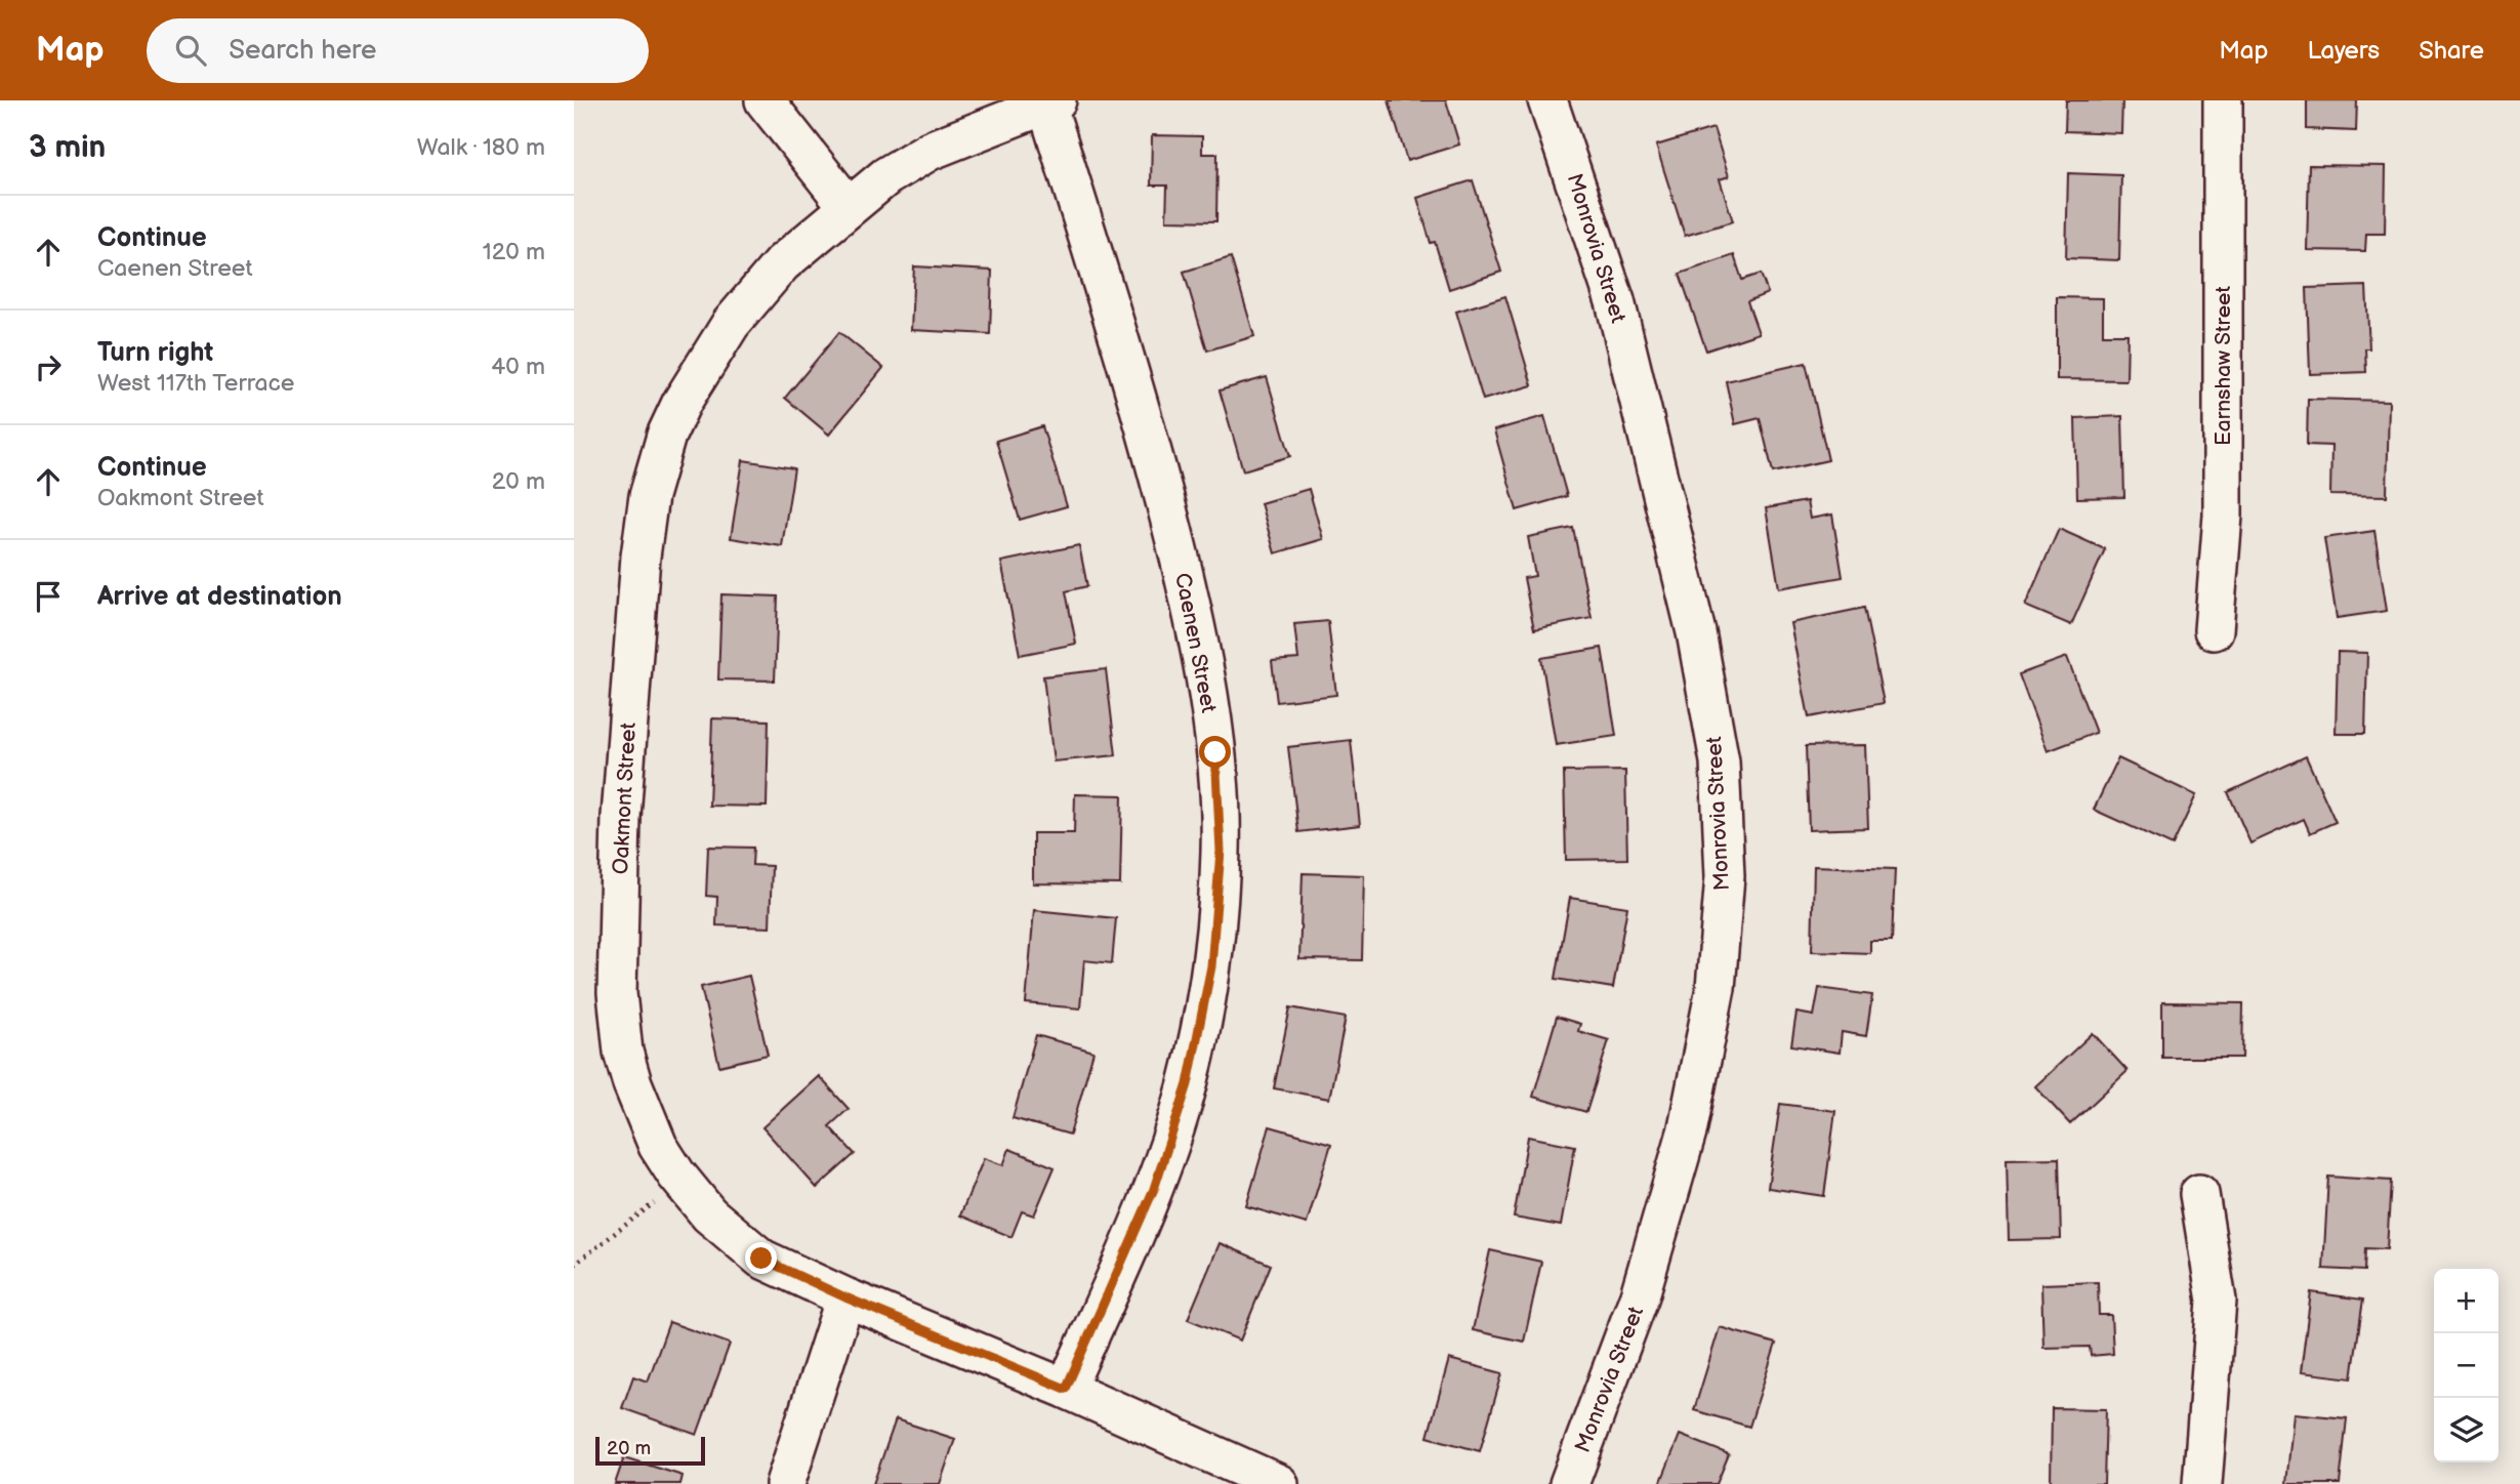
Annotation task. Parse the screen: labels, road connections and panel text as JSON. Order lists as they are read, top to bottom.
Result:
{
  "streets": {
    "street": [
      "Monrovia Street",
      "Earnshaw Street",
      "Caenen Street",
      "Oakmont Street"
    ]
  },
  "crossings": [
    ["Caenen Street", "Oakmont Street"]
  ],
  "scale_bar": "20 m",
  "page": {
    "header": "Map",
    "search": "Search here",
    "nav": ["Map", "Layers", "Share"],
    "heading": ["3 min", "Walk · 180 m"],
    "list": [
      ["Continue", "Caenen Street", "120 m"],
      ["Turn right", "West 117th Terrace", "40 m"],
      ["Continue", "Oakmont Street", "20 m"],
      "Arrive at destination"
    ],
    "map_buttons": ["+", "−"],
    "scale": "20 m"
  }
}
